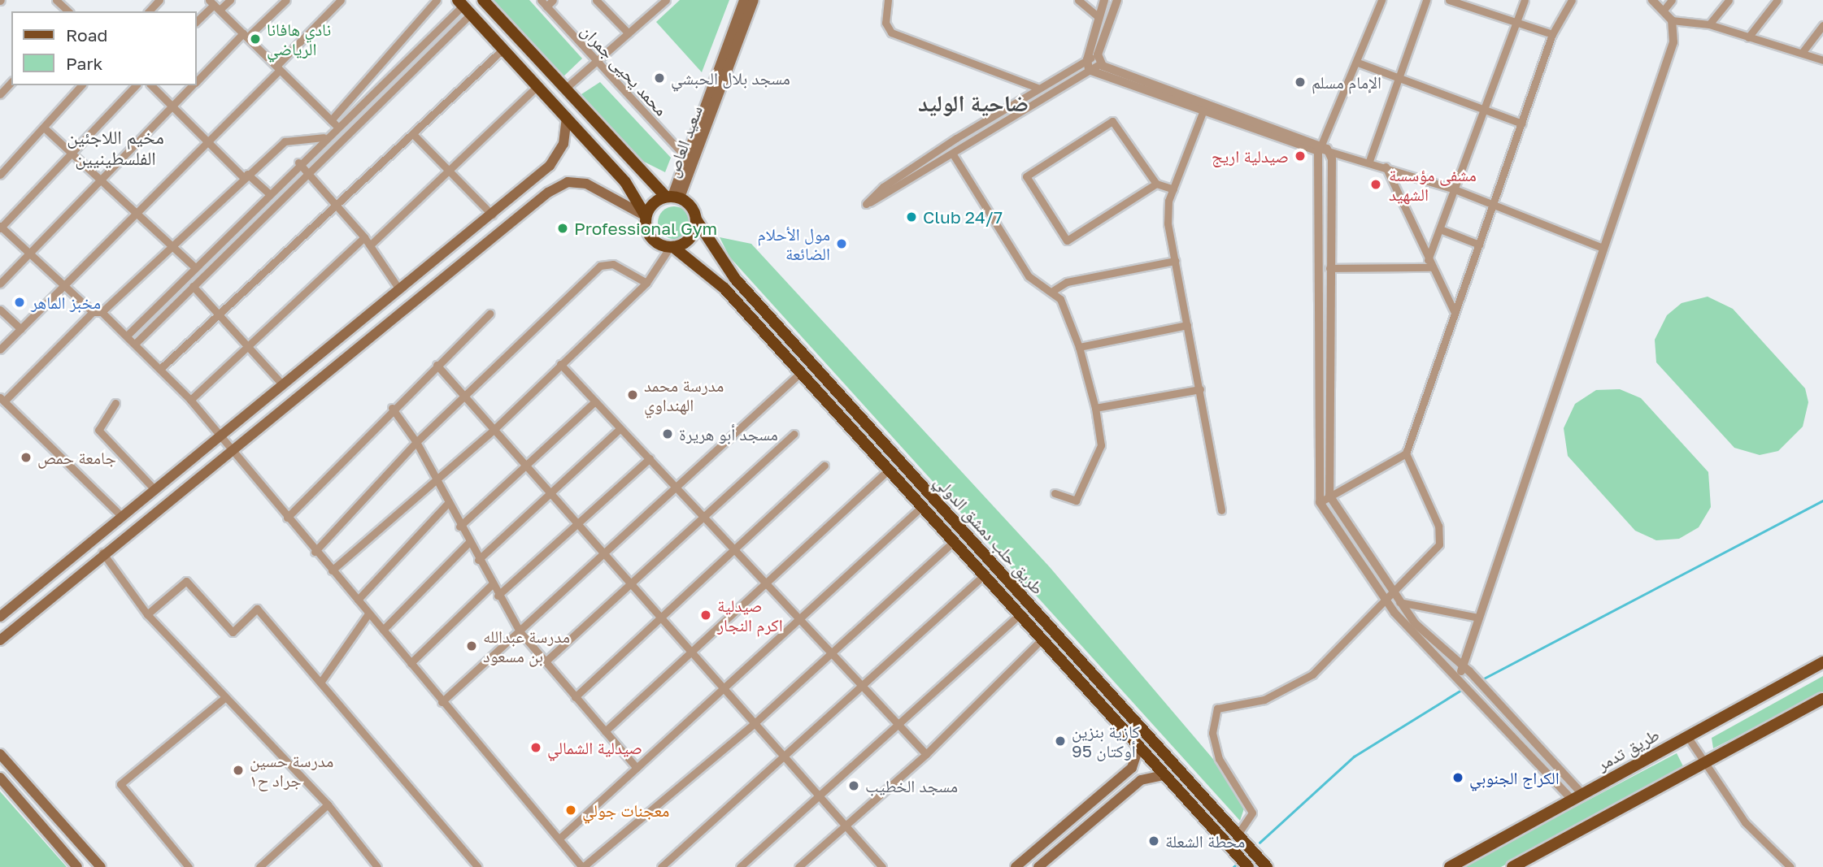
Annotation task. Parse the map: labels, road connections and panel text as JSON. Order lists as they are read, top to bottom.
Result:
{
  "streets": {
    "highway": ["طريق حلب دمشق الدولي"],
    "main road": ["سعيد العاص", "طريق تدمر"],
    "street": ["محمد يحيى جمران"]
  },
  "crossings": [
    ["سعيد العاص", "طريق حلب دمشق الدولي"]
  ],
  "districts": ["ضاحية الوليد", "مخيم اللاجئين الفلسطينيين"],
  "places": [
    "نادي هافانا الرياضي",
    "مسجد بلال الحبشي",
    "الإمام مسلم",
    "صيدلية اريج",
    "مشفى مؤسسة الشهيد",
    "Club 24/7",
    "Professional Gym",
    "مول الأحلام الضائعة",
    "مخبز الماهر",
    "مدرسة محمد الهنداوي",
    "مسجد أبو هريرة",
    "جامعة حمص",
    "صيدلية اكرم النجار",
    "مدرسة عبدالله بن مسعود",
    "كازية بنزين أوكتان 95",
    "صيدلية الشمالي",
    "مدرسة حسين جراد ح١",
    "الكراج الجنوبي",
    "مسجد الخطيب",
    "معجنات جولي",
    "محطة الشعلة"
  ],
  "legend": ["Road", "Park"]
}
